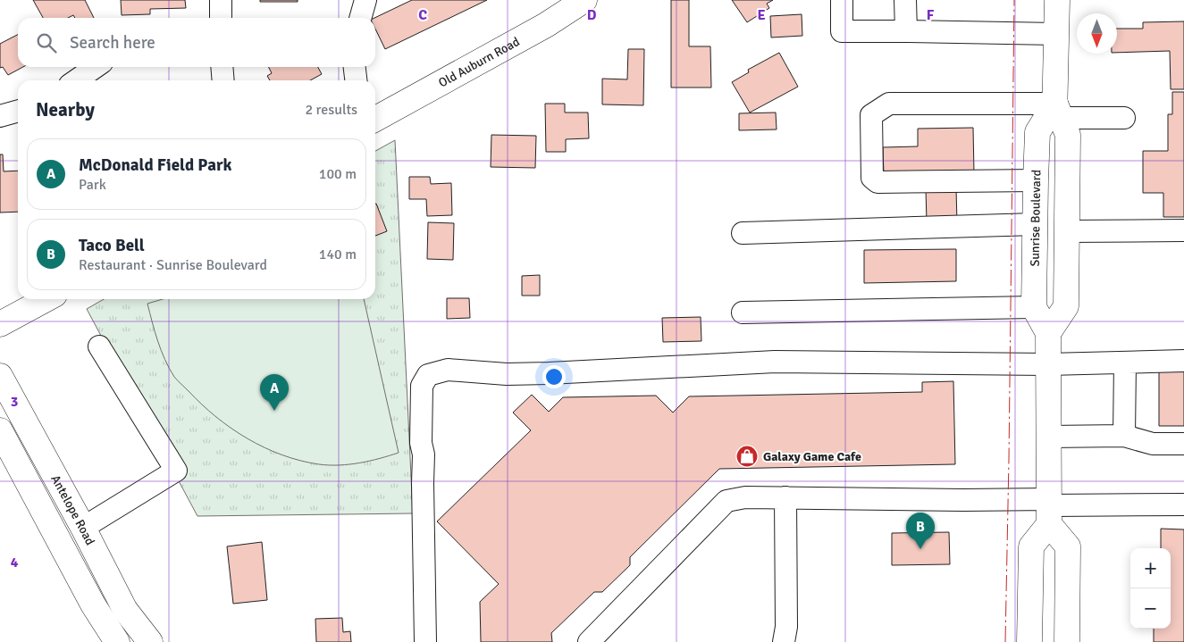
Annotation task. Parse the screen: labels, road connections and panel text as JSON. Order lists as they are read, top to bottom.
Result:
{
  "streets": {
    "main road": ["Old Auburn Road", "Sunrise Boulevard", "Antelope Road"]
  },
  "places": {
    "shop": ["Galaxy Game Cafe"]
  },
  "north": "bottom",
  "page": {
    "search": "Search here",
    "heading": ["Nearby", "2 results"],
    "list": [
      {
        "mark": "A",
        "name": "McDonald Field Park",
        "note": "Park",
        "value": "100 m"
      },
      {
        "mark": "B",
        "name": "Taco Bell",
        "note": "Restaurant · Sunrise Boulevard",
        "value": "140 m"
      }
    ],
    "pins": ["A", "B"],
    "map_buttons": ["+", "−"]
  },
  "grid": {
    "columns": [
      "C",
      "D",
      "E",
      "F"
    ],
    "rows": ["3", "4"]
  }
}
